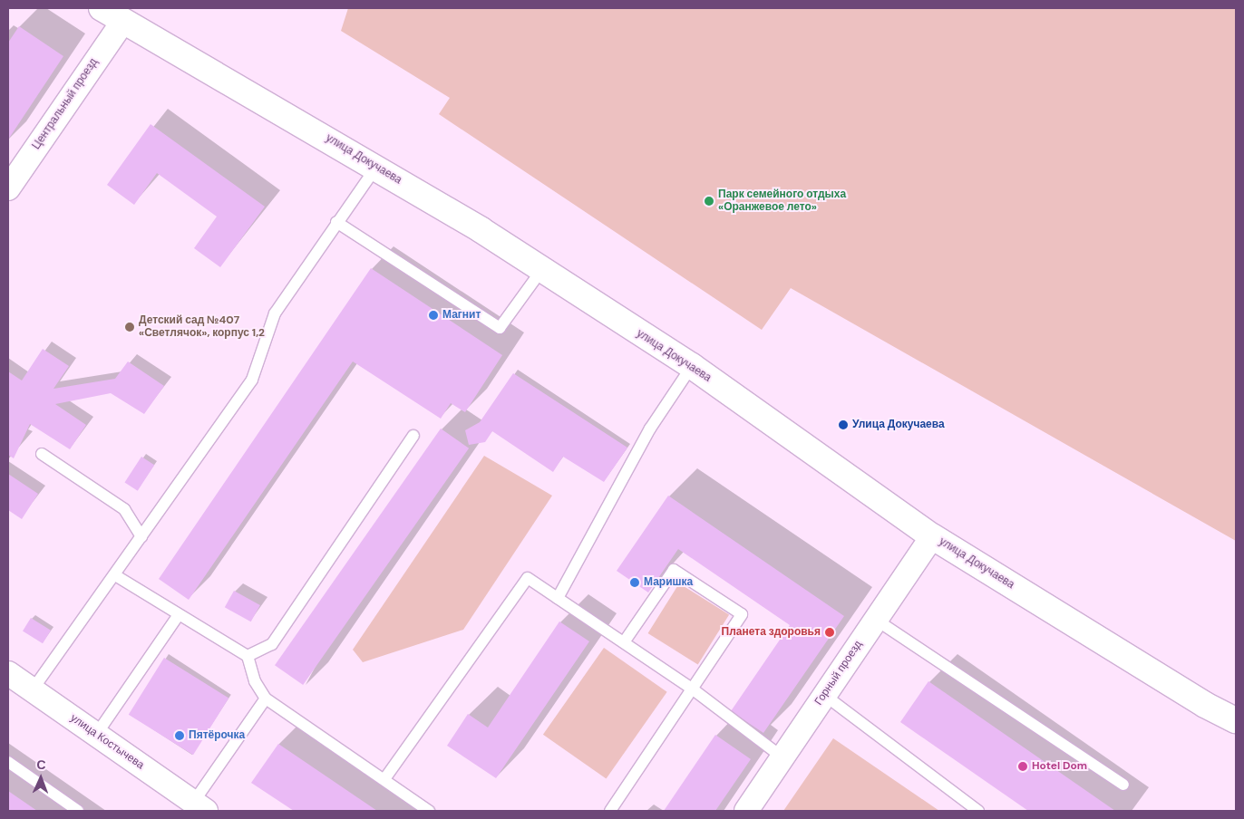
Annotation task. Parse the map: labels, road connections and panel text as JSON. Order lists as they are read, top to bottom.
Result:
{
  "streets": {
    "main road": ["улица Докучаева"],
    "street": ["Центральный проезд", "Горный проезд", "улица Костычева"]
  },
  "crossings": [
    ["Центральный проезд", "улица Докучаева"],
    ["улица Докучаева", "Горный проезд"]
  ],
  "places": [
    "Парк семейного отдыха «Оранжевое лето»",
    "Магнит",
    "Детский сад №407 «Светлячок», корпус 1,2",
    "Улица Докучаева",
    "Маришка",
    "Планета здоровья",
    "Пятёрочка",
    "Hotel Dom"
  ],
  "north": "top"
}
